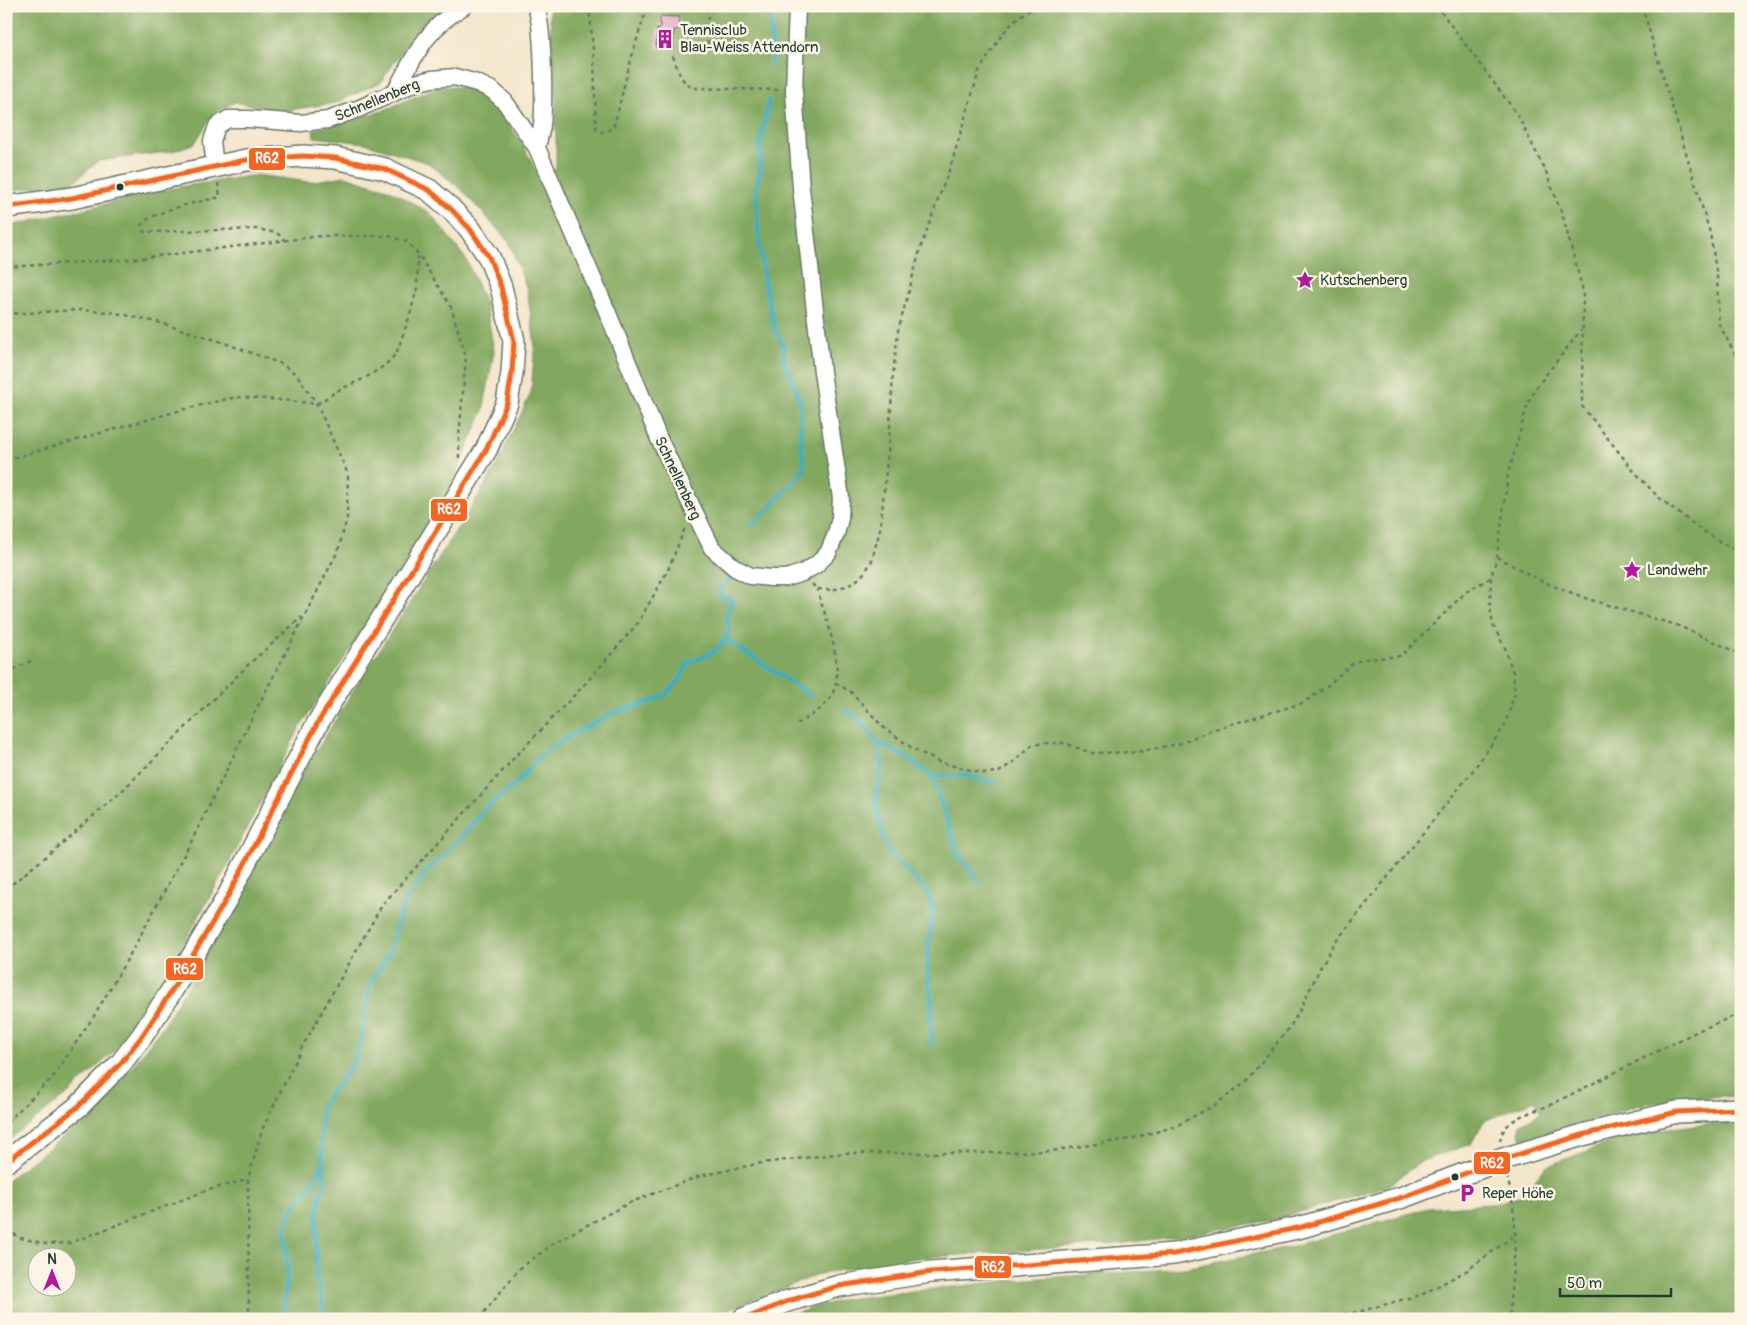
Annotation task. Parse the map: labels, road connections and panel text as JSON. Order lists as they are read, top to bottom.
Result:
{
  "streets": {
    "street": ["Schnellenberg"]
  },
  "places": {
    "building": ["Tennisclub Blau-Weiss Attendorn"],
    "place": ["Kutschenberg", "Landwehr"],
    "parking": ["Reper Höhe"]
  },
  "lines": ["transit line R62"],
  "scale_bar": "50 m",
  "north": "top"
}
